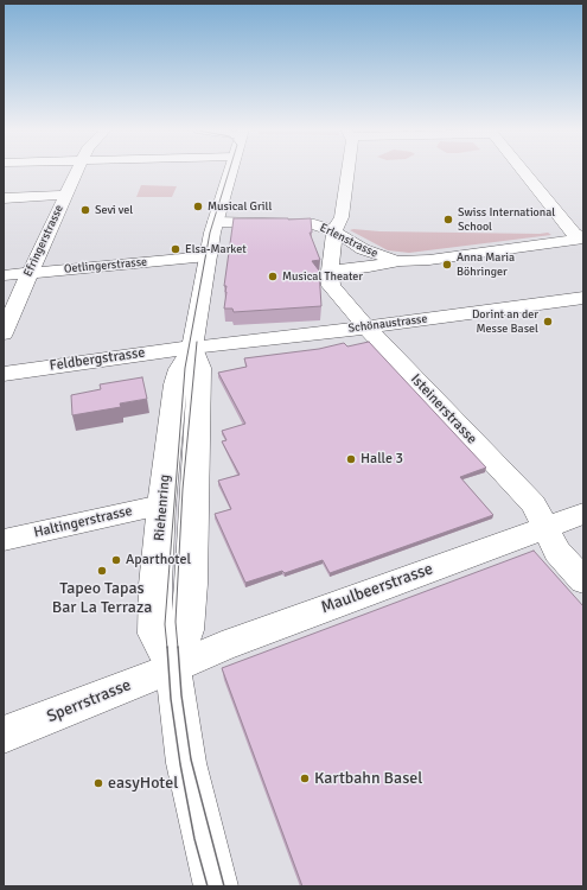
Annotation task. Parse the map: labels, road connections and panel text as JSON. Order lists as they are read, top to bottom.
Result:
{
  "streets": {
    "main road": ["Feldbergstrasse", "Riehenring"],
    "street": [
      "Efringerstrasse",
      "Erlenstrasse",
      "Oetlingerstrasse",
      "Schönaustrasse",
      "Isteinerstrasse",
      "Haltingerstrasse",
      "Maulbeerstrasse",
      "Sperrstrasse"
    ]
  },
  "crossings": [
    ["Efringerstrasse", "Oetlingerstrasse"],
    ["Erlenstrasse", "Isteinerstrasse"],
    ["Erlenstrasse", "Riehenring"],
    ["Oetlingerstrasse", "Riehenring"],
    ["Schönaustrasse", "Feldbergstrasse"],
    ["Schönaustrasse", "Isteinerstrasse"],
    ["Schönaustrasse", "Riehenring"],
    ["Feldbergstrasse", "Riehenring"],
    ["Isteinerstrasse", "Maulbeerstrasse"],
    ["Riehenring", "Haltingerstrasse"],
    ["Riehenring", "Maulbeerstrasse"],
    ["Riehenring", "Sperrstrasse"],
    ["Maulbeerstrasse", "Sperrstrasse"]
  ],
  "places": [
    "Musical Grill",
    "Sevi vel",
    "Swiss International School",
    "Elsa-Market",
    "Anna Maria Böhringer",
    "Musical Theater",
    "Dorint an der Messe Basel",
    "Halle 3",
    "Aparthotel",
    "Tapeo Tapas Bar La Terraza",
    "Kartbahn Basel",
    "easyHotel"
  ]
}
